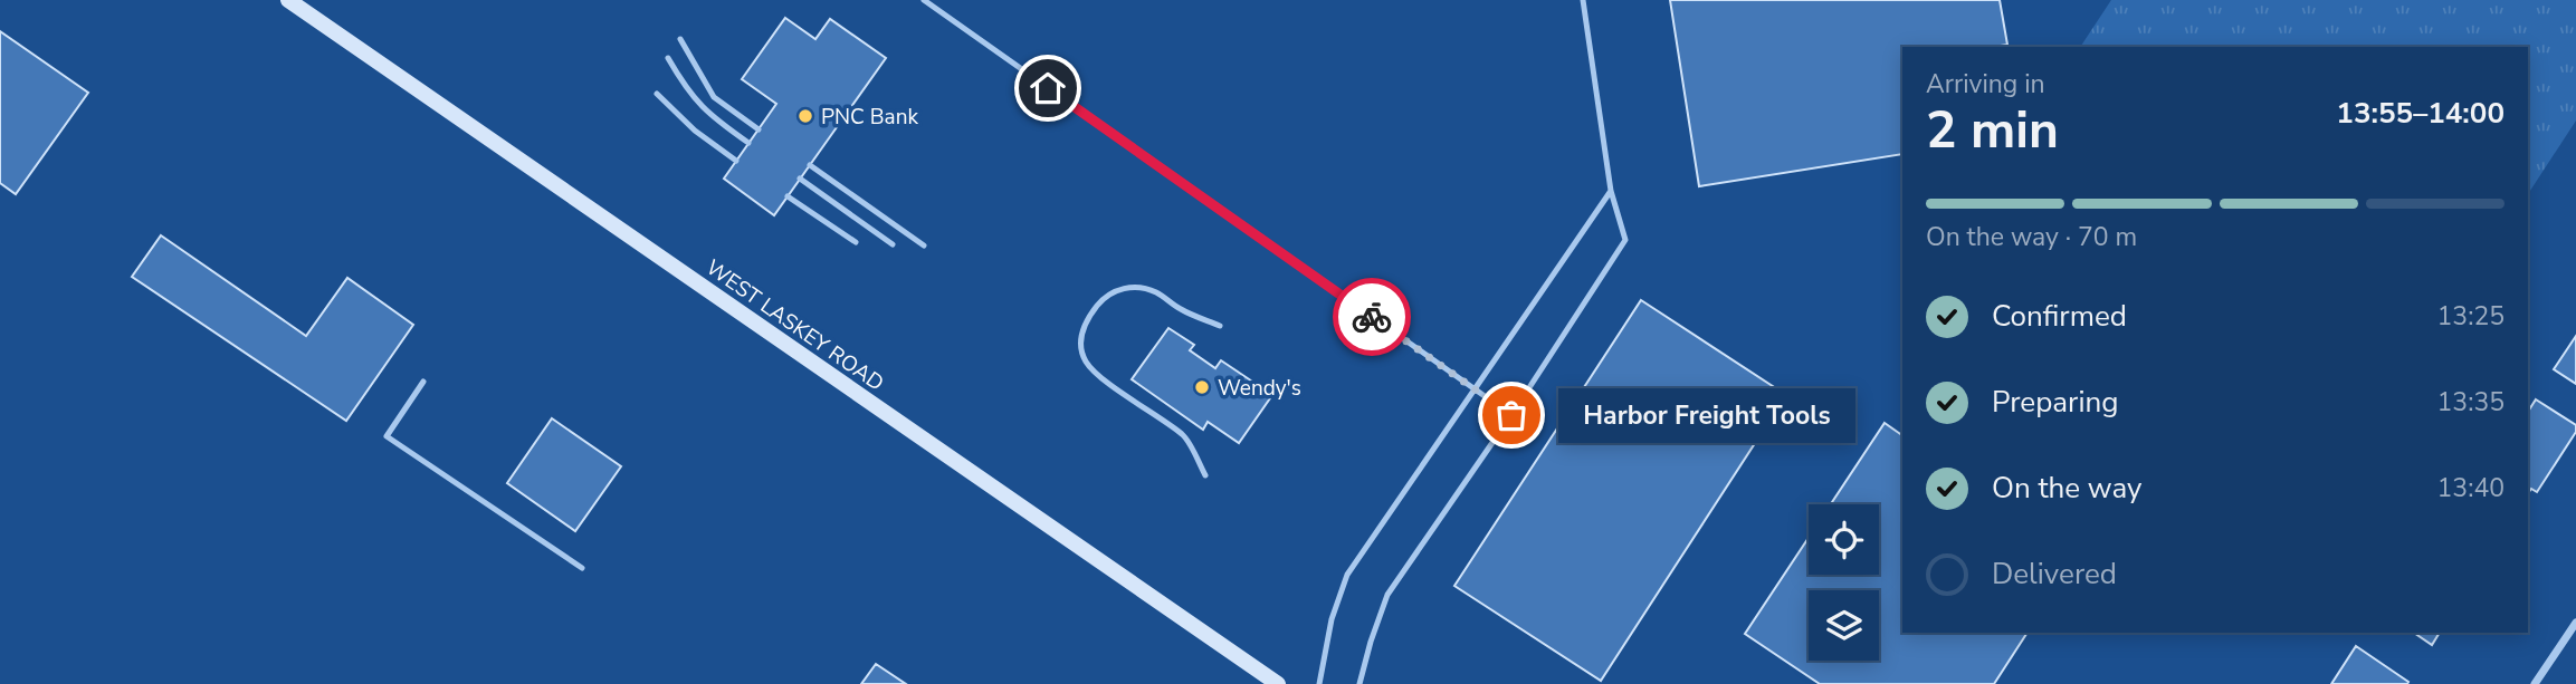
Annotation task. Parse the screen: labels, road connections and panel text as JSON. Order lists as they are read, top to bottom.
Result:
{
  "streets": {
    "main road": ["WEST LASKEY ROAD"]
  },
  "places": ["PNC Bank", "Wendy's", "Harbor Freight Tools"],
  "page": {
    "heading": ["2 min", "Arriving in", "13:55–14:00"],
    "bar": "On the way · 70 m",
    "list": [
      ["Confirmed", "13:25"],
      ["Preparing", "13:35"],
      ["On the way", "13:40"],
      "Delivered"
    ],
    "bubble": "Harbor Freight Tools"
  }
}
